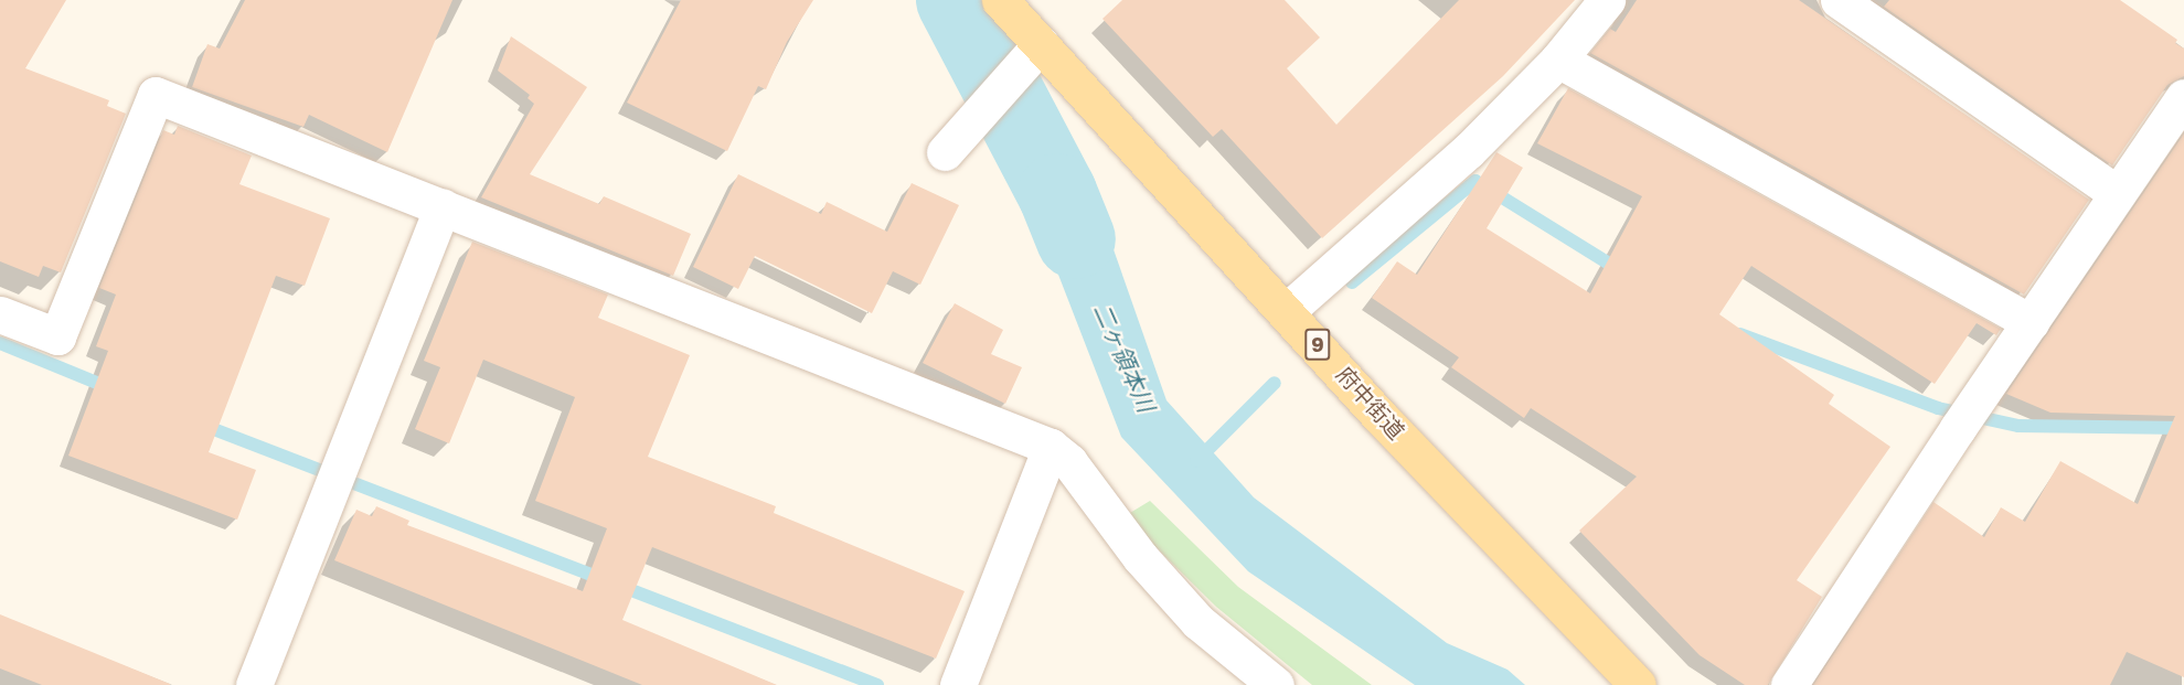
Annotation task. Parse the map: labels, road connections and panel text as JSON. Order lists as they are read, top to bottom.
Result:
{
  "streets": {
    "main road": ["9", "府中街道"]
  },
  "water": ["二ヶ領本川"]
}
